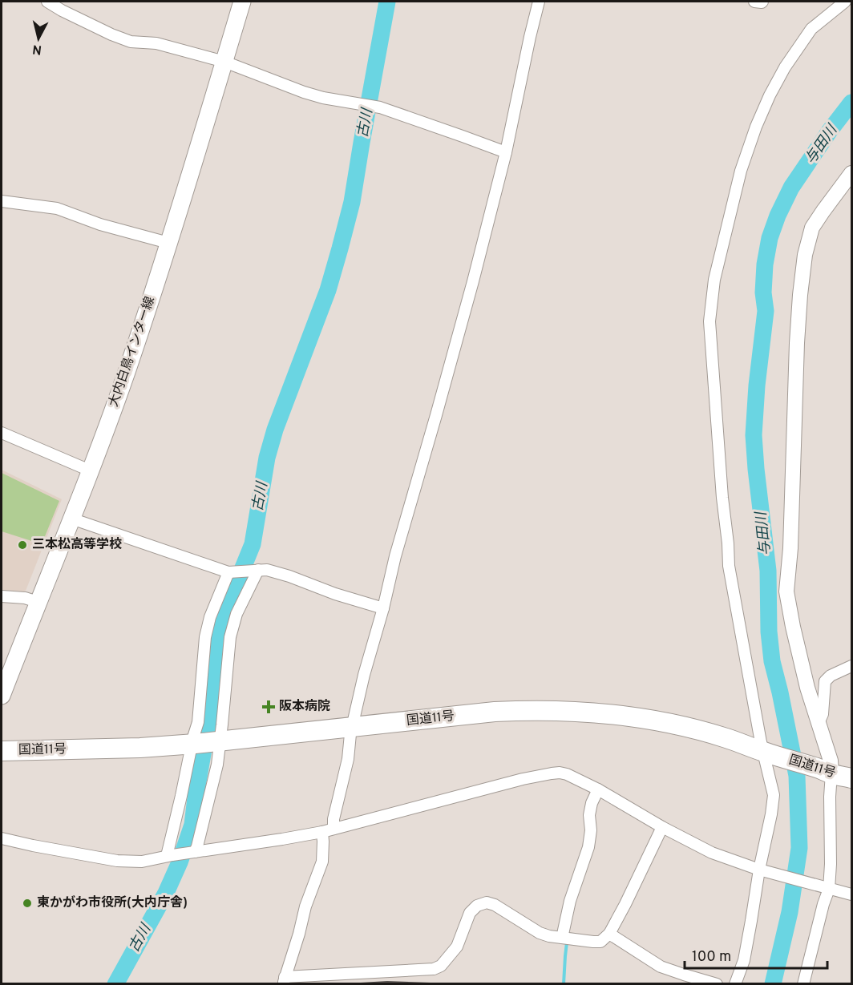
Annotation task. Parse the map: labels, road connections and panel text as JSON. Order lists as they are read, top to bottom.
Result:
{
  "streets": {
    "highway": ["国道11号"],
    "main road": ["大内白鳥インター線"]
  },
  "water": ["古川", "与田川"],
  "places": {
    "other": ["三本松高等学校", "東かがわ市役所(大内庁舎)"],
    "health": ["阪本病院"]
  },
  "scale_bar": "100 m",
  "north": "bottom"
}
